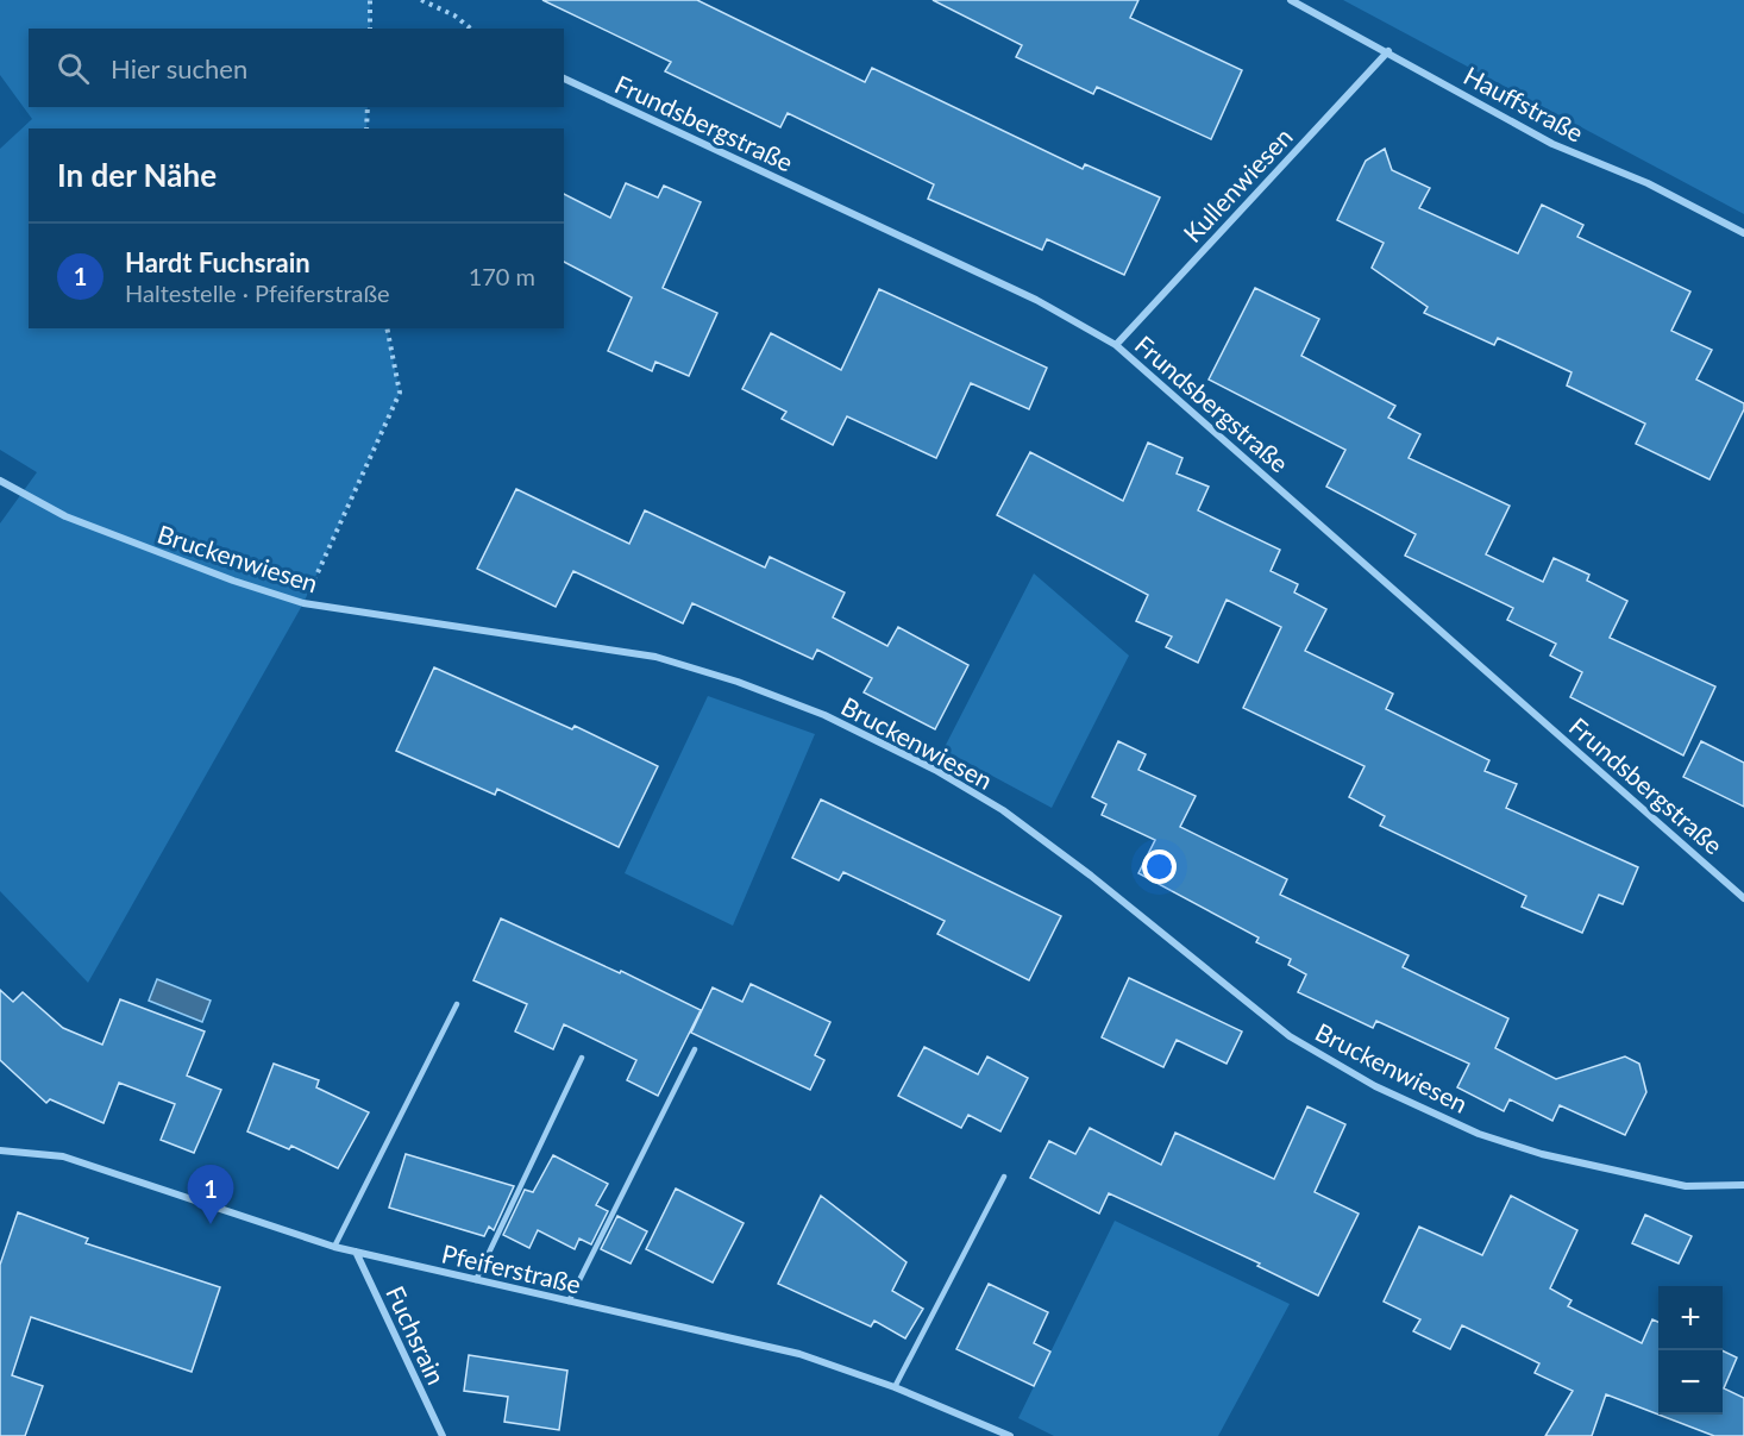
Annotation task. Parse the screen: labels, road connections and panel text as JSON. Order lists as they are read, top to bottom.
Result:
{
  "streets": {
    "street": [
      "Hauffstraße",
      "Frundsbergstraße",
      "Kullenwiesen",
      "Bruckenwiesen",
      "Pfeiferstraße",
      "Fuchsrain"
    ]
  },
  "crossings": [
    ["Hauffstraße", "Kullenwiesen"],
    ["Frundsbergstraße", "Kullenwiesen"],
    ["Pfeiferstraße", "Fuchsrain"]
  ],
  "page": {
    "search": "Hier suchen",
    "heading": "In der Nähe",
    "list": [
      {
        "mark": "1",
        "name": "Hardt Fuchsrain",
        "note": "Haltestelle · Pfeiferstraße",
        "value": "170 m"
      }
    ],
    "pins": "1",
    "map_buttons": ["+", "−"]
  }
}
